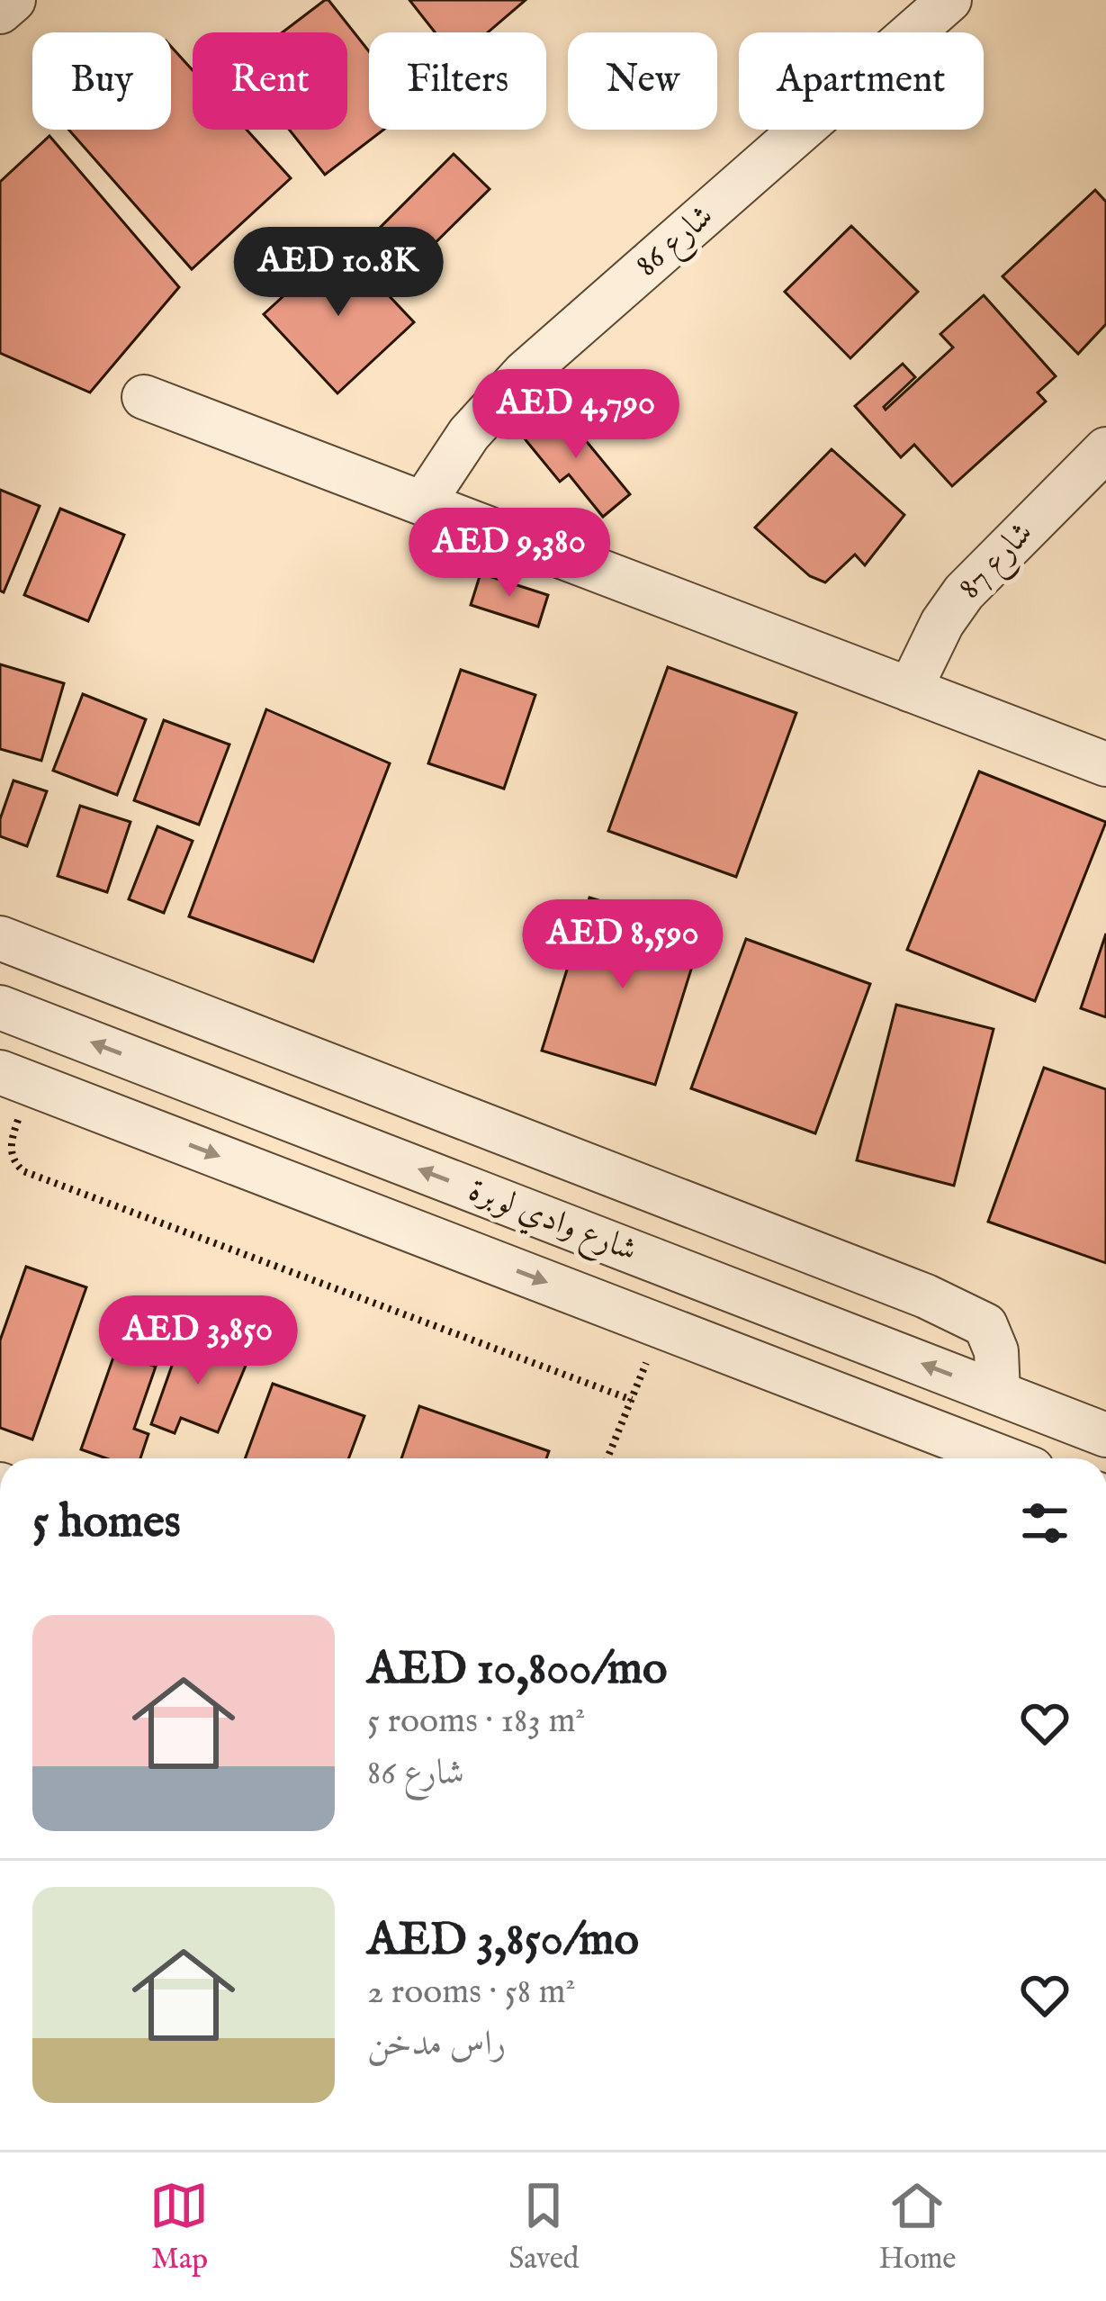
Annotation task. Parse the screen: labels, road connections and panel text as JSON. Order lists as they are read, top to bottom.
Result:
{
  "streets": {
    "street": ["شارع 86", "شارع 87", "شارع وادي لوبرة"]
  },
  "page": {
    "chip": [
      "Buy",
      "Rent",
      "Filters",
      "New",
      "Apartment"
    ],
    "price": [
      "AED 10.8K",
      "AED 4,790",
      "AED 9,380",
      "AED 8,590",
      "AED 3,850"
    ],
    "heading": "5 homes",
    "list": [
      {
        "name": "AED 10,800/mo",
        "note": "5 rooms · 183 m² · شارع 86"
      },
      {
        "name": "AED 3,850/mo",
        "note": "2 rooms · 58 m² · راس مدخن"
      }
    ],
    "tabs": ["Map", "Saved", "Home"]
  }
}
